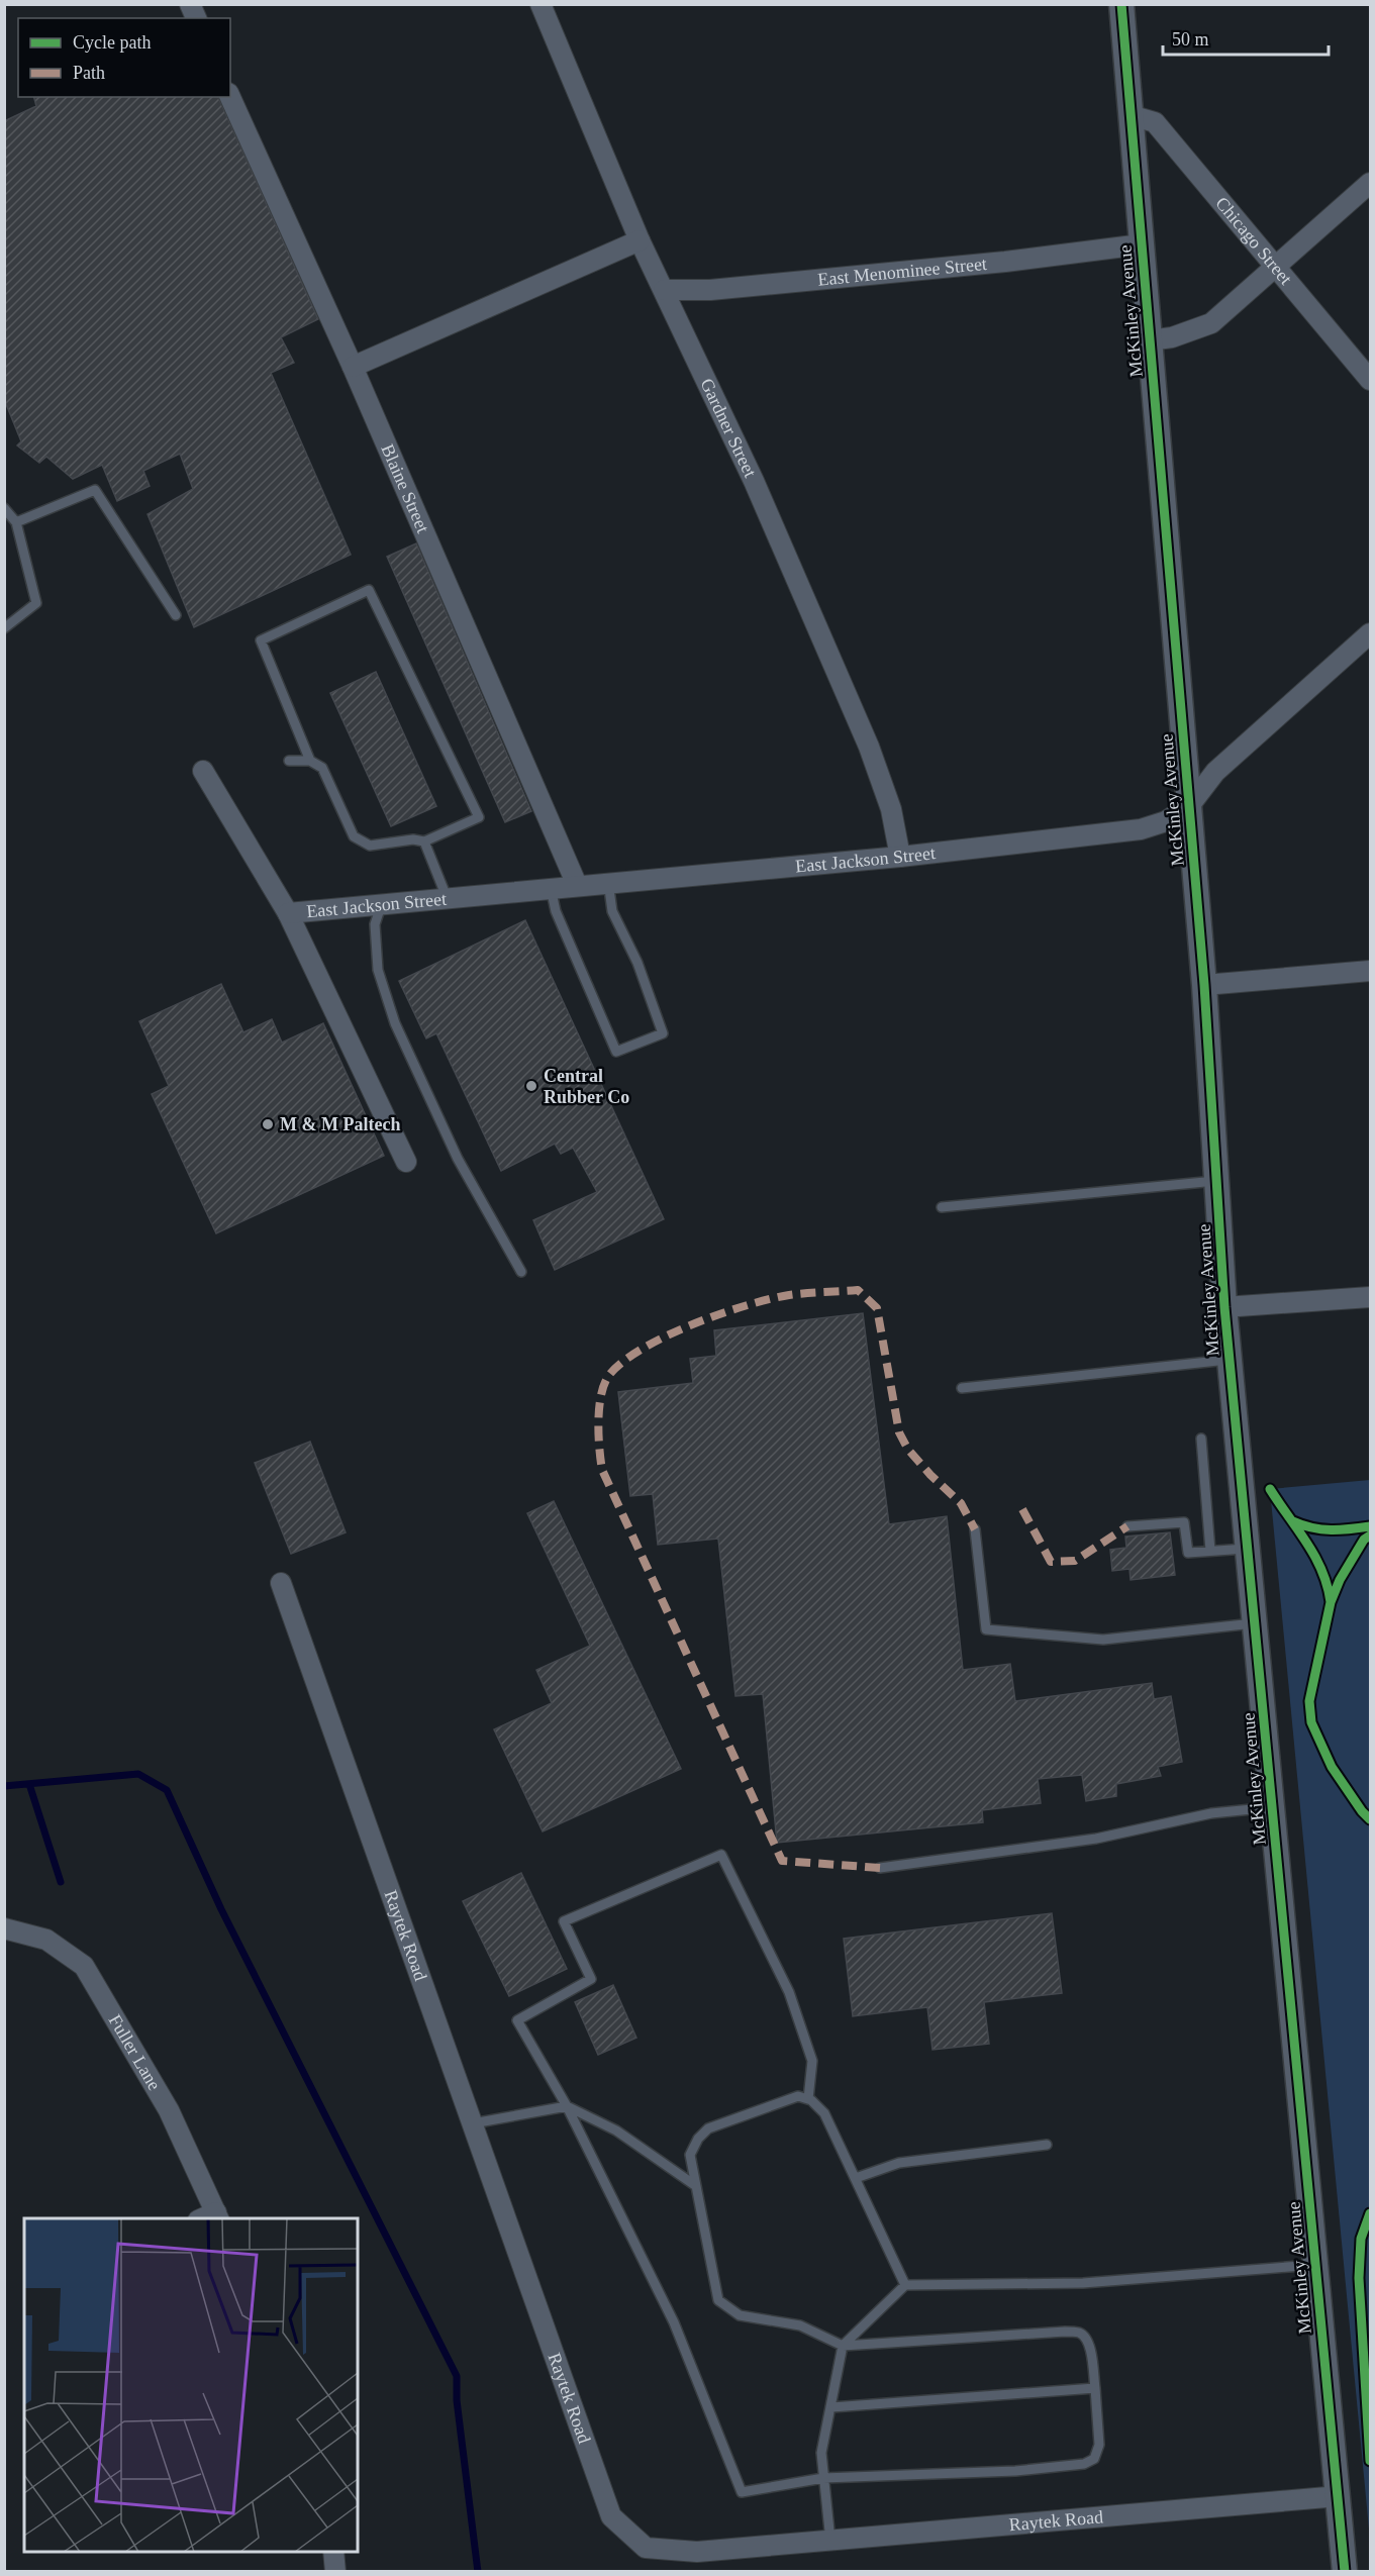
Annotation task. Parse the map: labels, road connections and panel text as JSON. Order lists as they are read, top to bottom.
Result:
{
  "streets": {
    "street": [
      "Chicago Street",
      "East Menominee Street",
      "McKinley Avenue",
      "Gardner Street",
      "Blaine Street",
      "East Jackson Street",
      "Raytek Road",
      "Fuller Lane"
    ]
  },
  "crossings": [
    ["Chicago Street", "McKinley Avenue"],
    ["East Menominee Street", "McKinley Avenue"],
    ["East Menominee Street", "Gardner Street"],
    ["McKinley Avenue", "East Jackson Street"],
    ["McKinley Avenue", "Raytek Road"],
    ["Gardner Street", "East Jackson Street"],
    ["Blaine Street", "East Jackson Street"]
  ],
  "places": ["Central Rubber Co", "M & M Paltech"],
  "legend": ["Cycle path", "Path"],
  "scale_bar": "50 m"
}
